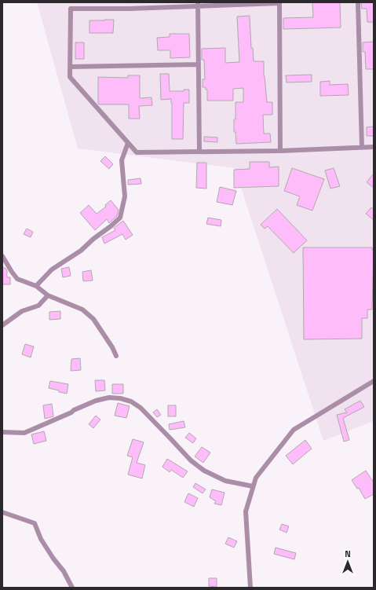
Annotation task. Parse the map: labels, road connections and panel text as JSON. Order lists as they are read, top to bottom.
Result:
{
  "north": "top"
}
